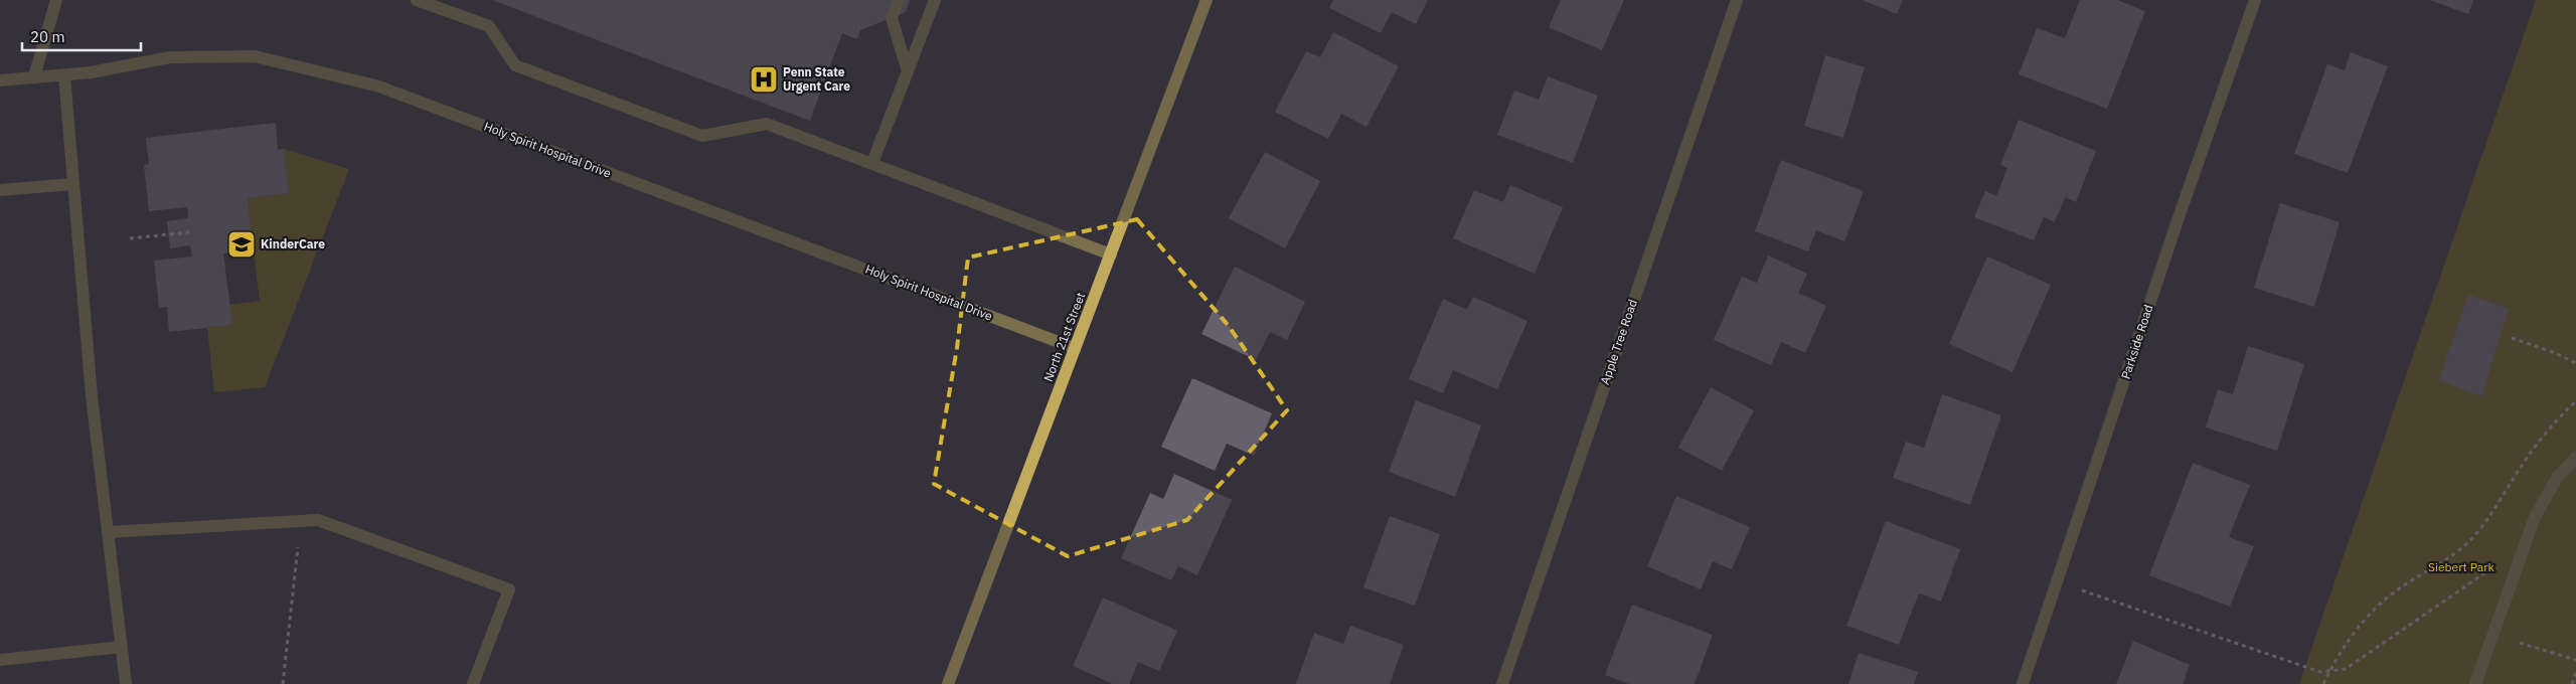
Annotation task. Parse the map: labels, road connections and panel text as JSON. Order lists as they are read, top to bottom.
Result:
{
  "streets": {
    "main road": ["North 21st Street"],
    "street": ["Holy Spirit Hospital Drive", "Apple Tree Road", "Parkside Road"]
  },
  "crossings": [
    ["Holy Spirit Hospital Drive", "North 21st Street"]
  ],
  "parks": ["Siebert Park"],
  "places": {
    "hospital": ["Penn State Urgent Care"],
    "school or university": ["KinderCare"]
  },
  "scale_bar": "20 m"
}
